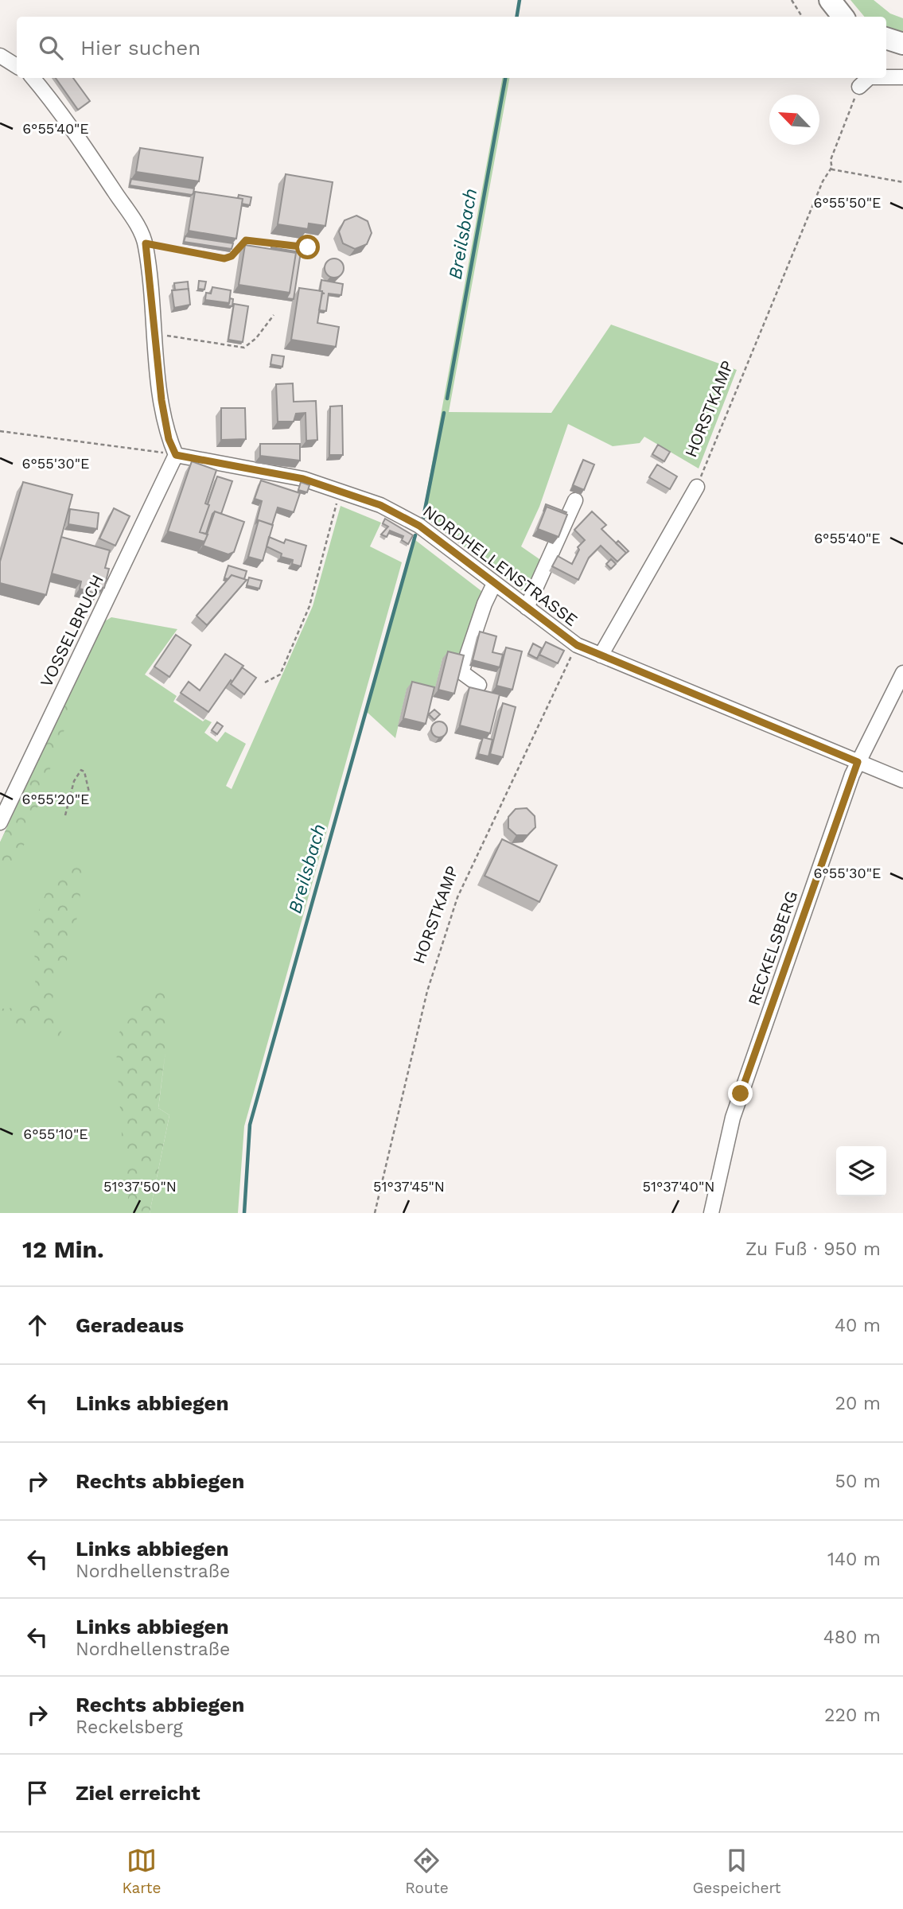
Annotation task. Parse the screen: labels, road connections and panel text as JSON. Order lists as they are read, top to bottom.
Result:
{
  "streets": {
    "street": ["NORDHELLENSTRASSE", "VOSSELBRUCH", "RECKELSBERG"],
    "path": ["HORSTKAMP"]
  },
  "crossings": [
    ["HORSTKAMP", "NORDHELLENSTRASSE"],
    ["NORDHELLENSTRASSE", "VOSSELBRUCH"],
    ["NORDHELLENSTRASSE", "RECKELSBERG"]
  ],
  "water": ["Breilsbach"],
  "north": "top left",
  "page": {
    "search": "Hier suchen",
    "heading": ["12 Min.", "Zu Fuß · 950 m"],
    "list": [
      ["Geradeaus", "40 m"],
      ["Links abbiegen", "20 m"],
      ["Rechts abbiegen", "50 m"],
      ["Links abbiegen", "Nordhellenstraße", "140 m"],
      ["Links abbiegen", "Nordhellenstraße", "480 m"],
      ["Rechts abbiegen", "Reckelsberg", "220 m"],
      "Ziel erreicht"
    ],
    "nav": ["Karte", "Route", "Gespeichert"]
  },
  "coordinates": [
    "6°55'40\"E",
    "6°55'50\"E",
    "6°55'30\"E",
    "6°55'20\"E",
    "6°55'10\"E",
    "51°37'50\"N",
    "51°37'45\"N",
    "51°37'40\"N"
  ]
}
